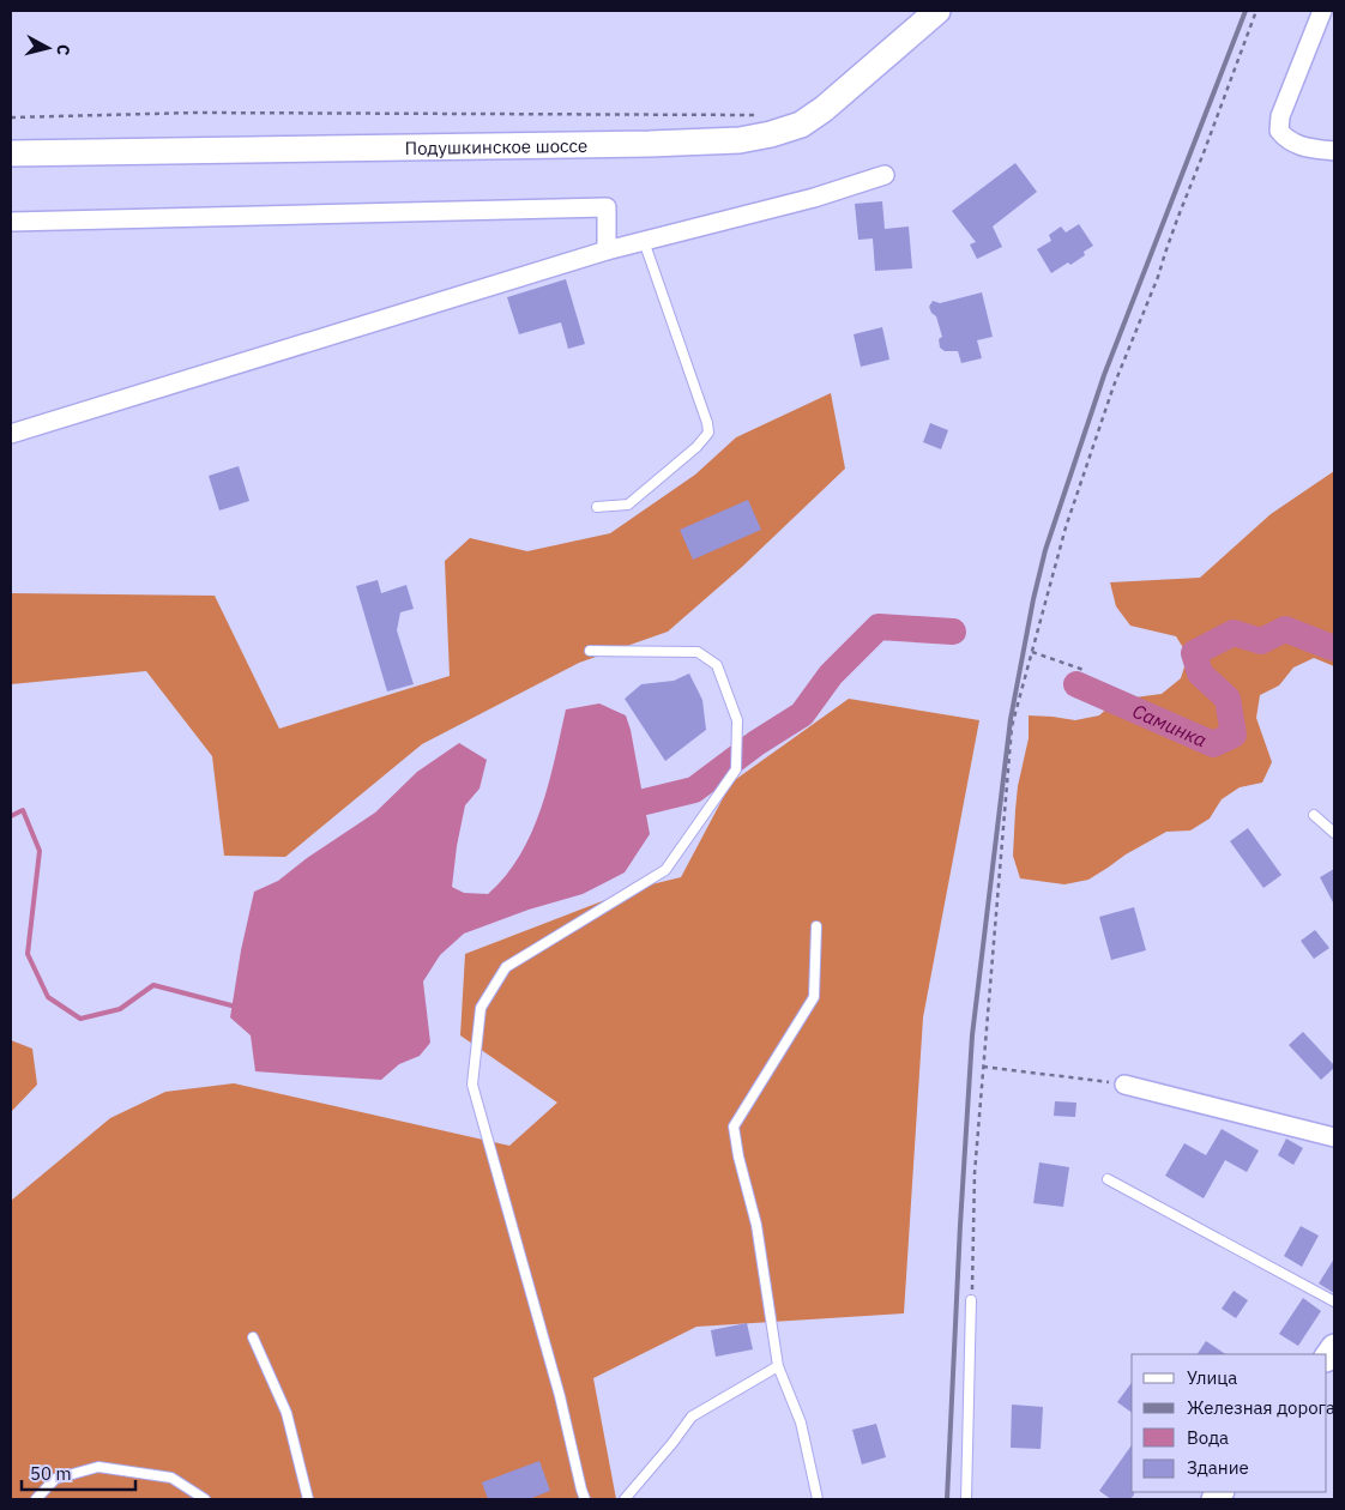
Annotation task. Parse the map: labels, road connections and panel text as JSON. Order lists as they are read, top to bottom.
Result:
{
  "streets": {
    "main road": ["Подушкинское шоссе"]
  },
  "water": ["Саминка"],
  "legend": [
    "Улица",
    "Железная дорога",
    "Вода",
    "Здание"
  ],
  "scale_bar": "50 m",
  "north": "right"
}
